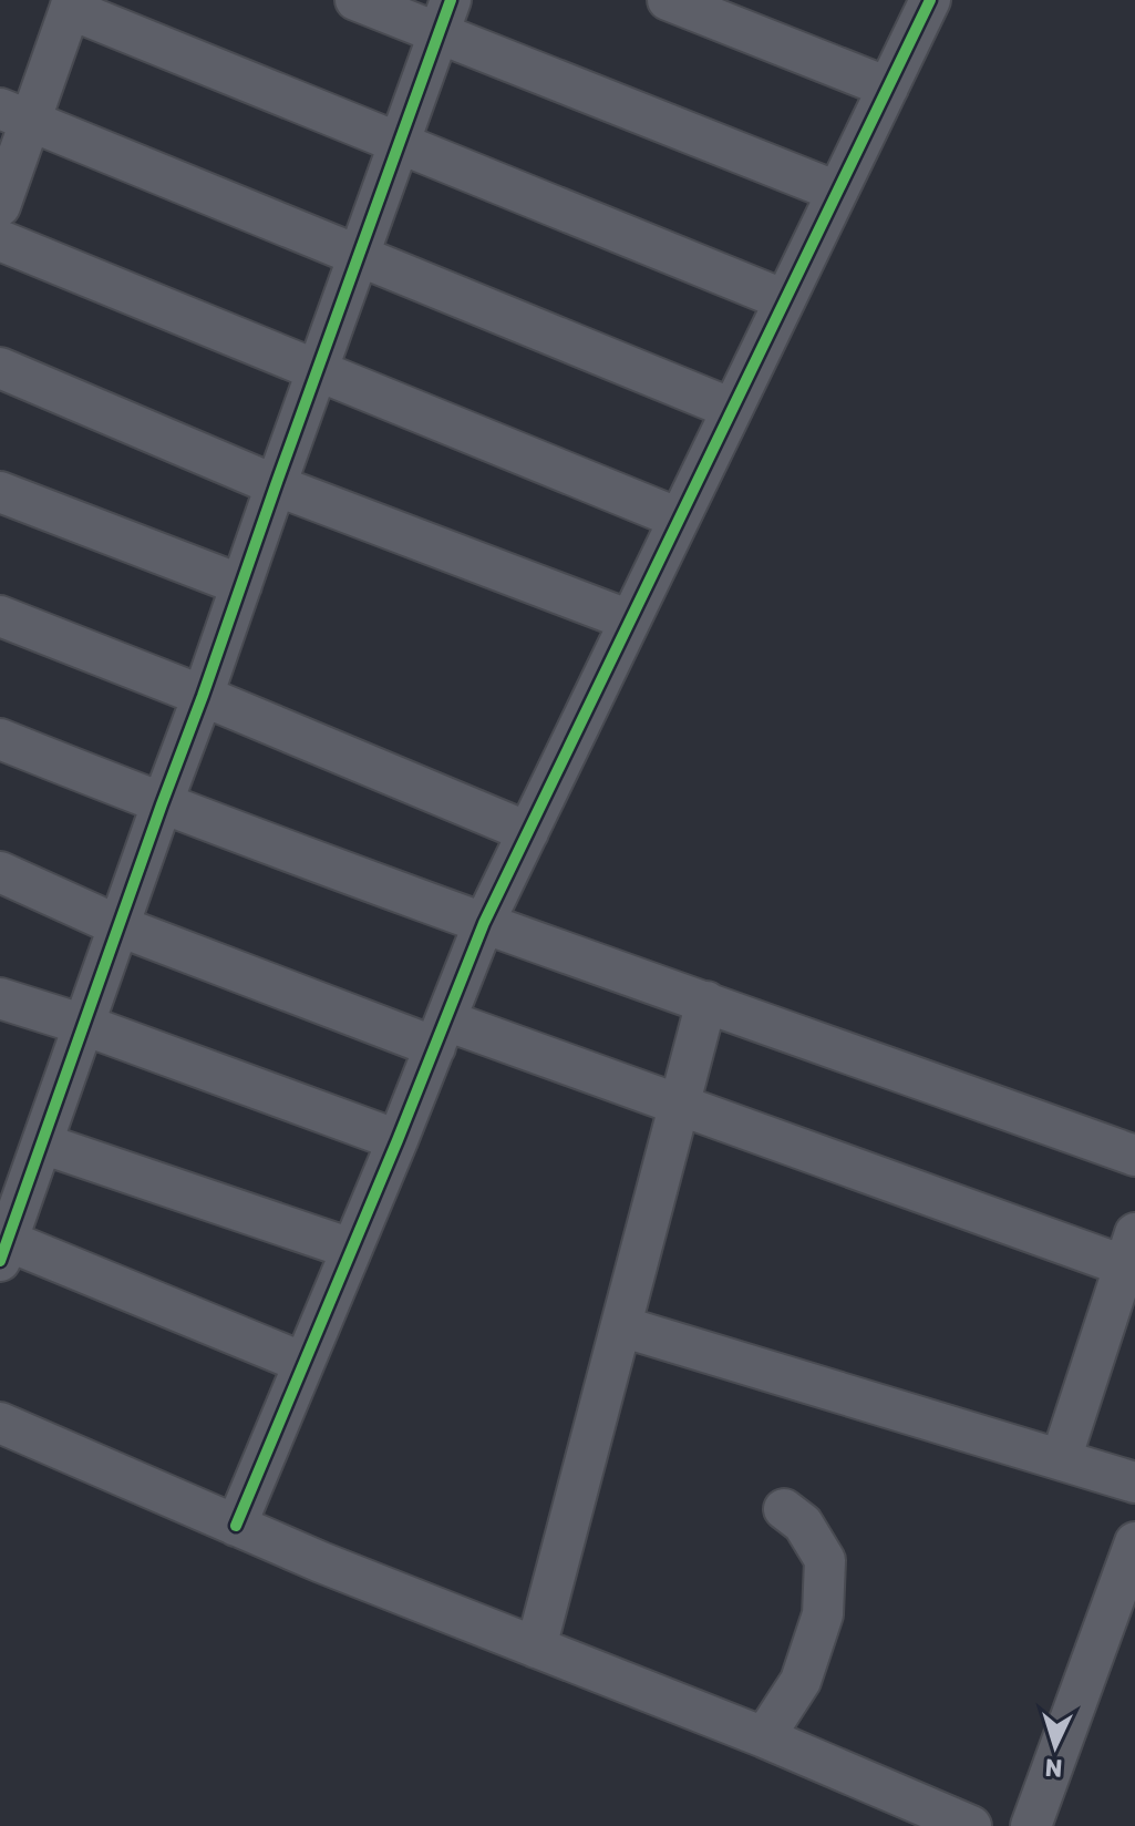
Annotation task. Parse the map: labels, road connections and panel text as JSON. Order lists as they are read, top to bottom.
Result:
{
  "north": "bottom"
}
